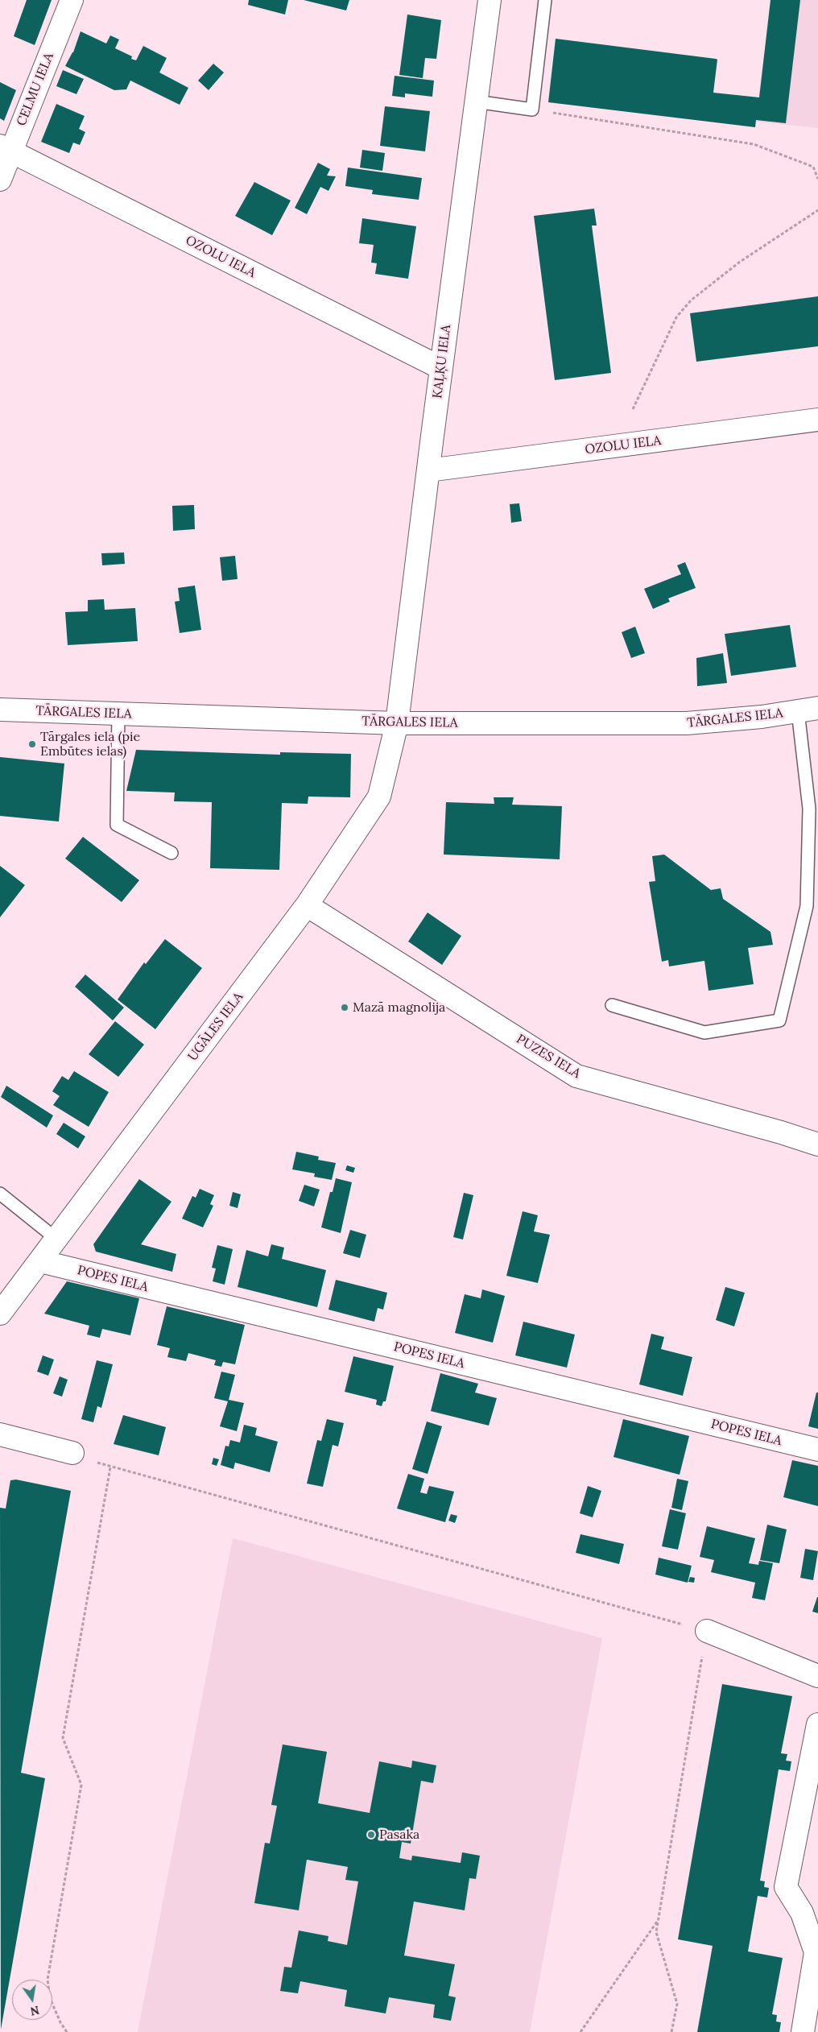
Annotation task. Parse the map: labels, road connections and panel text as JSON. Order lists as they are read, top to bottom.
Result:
{
  "streets": {
    "street": [
      "CELMU IELA",
      "OZOLU IELA",
      "KAĻĶU IELA",
      "TĀRGALES IELA",
      "UGĀLES IELA",
      "PUZES IELA",
      "POPES IELA"
    ]
  },
  "crossings": [
    ["CELMU IELA", "OZOLU IELA"],
    ["OZOLU IELA", "KAĻĶU IELA"],
    ["KAĻĶU IELA", "TĀRGALES IELA"],
    ["KAĻĶU IELA", "UGĀLES IELA"],
    ["TĀRGALES IELA", "UGĀLES IELA"],
    ["UGĀLES IELA", "PUZES IELA"],
    ["UGĀLES IELA", "POPES IELA"]
  ],
  "places": ["Tārgales iela (pie Embūtes ielas)", "Mazā magnolija", "Pasaka"],
  "north": "bottom"
}
